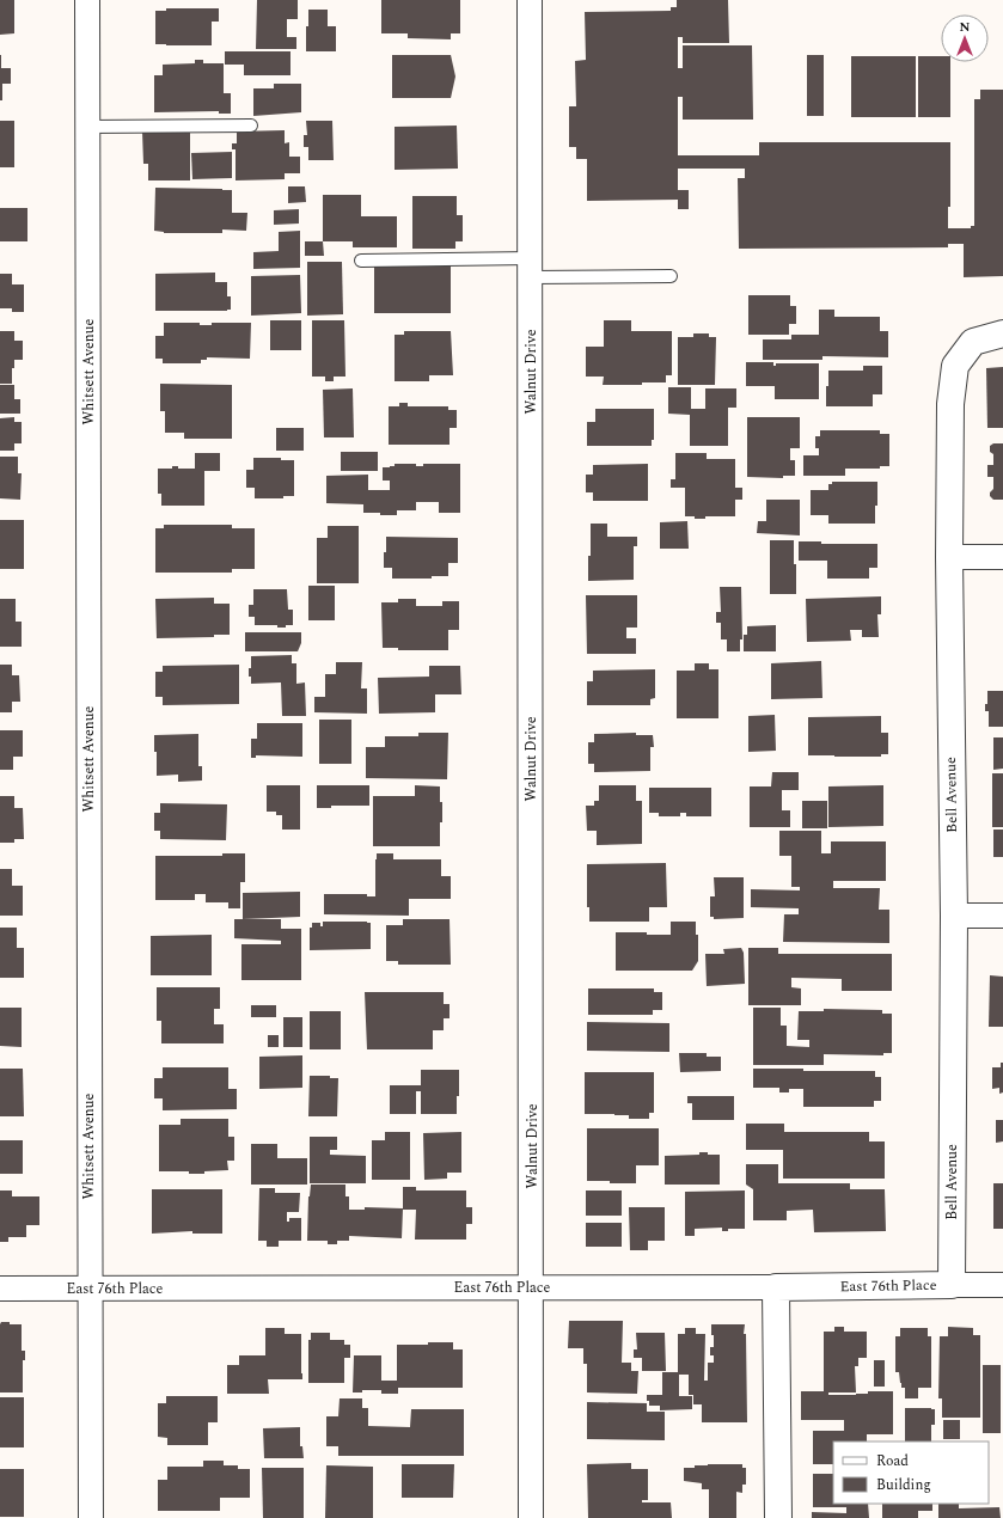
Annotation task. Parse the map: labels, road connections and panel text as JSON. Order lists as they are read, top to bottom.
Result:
{
  "streets": {
    "street": [
      "Whitsett Avenue",
      "Walnut Drive",
      "Bell Avenue",
      "East 76th Place"
    ]
  },
  "crossings": [
    ["Whitsett Avenue", "East 76th Place"],
    ["Walnut Drive", "East 76th Place"],
    ["Bell Avenue", "East 76th Place"]
  ],
  "legend": ["Road", "Building"],
  "north": "top"
}
